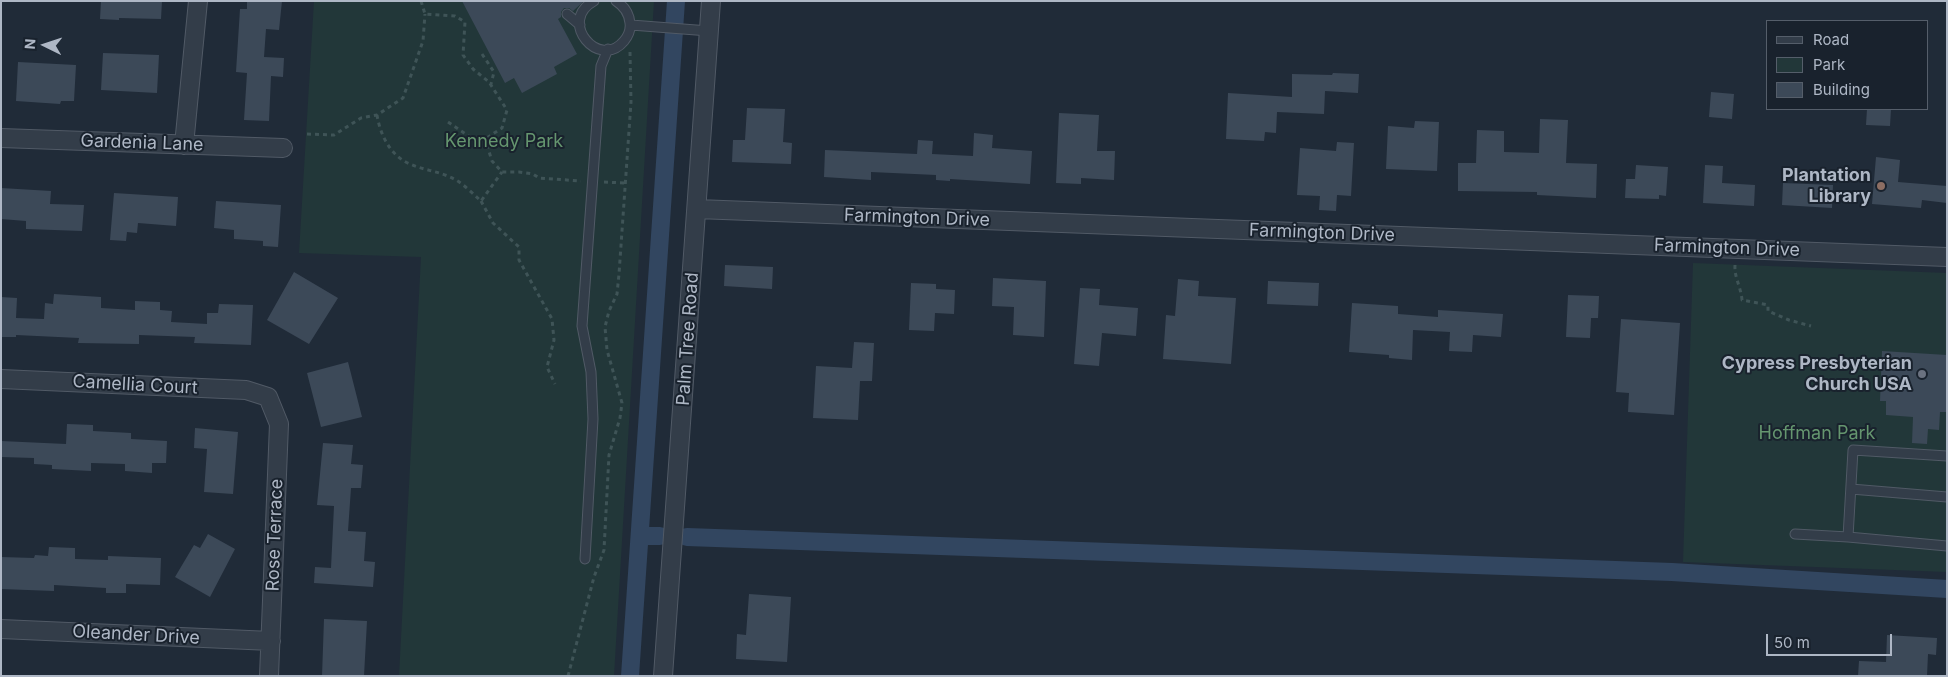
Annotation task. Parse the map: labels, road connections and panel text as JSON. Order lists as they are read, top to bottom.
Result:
{
  "streets": {
    "street": [
      "Gardenia Lane",
      "Farmington Drive",
      "Palm Tree Road",
      "Camellia Court",
      "Rose Terrace",
      "Oleander Drive"
    ]
  },
  "crossings": [
    ["Farmington Drive", "Palm Tree Road"],
    ["Camellia Court", "Rose Terrace"],
    ["Rose Terrace", "Oleander Drive"]
  ],
  "parks": ["Kennedy Park", "Hoffman Park"],
  "places": ["Plantation Library", "Cypress Presbyterian Church USA"],
  "legend": ["Road", "Park", "Building"],
  "scale_bar": "50 m",
  "north": "left"
}
